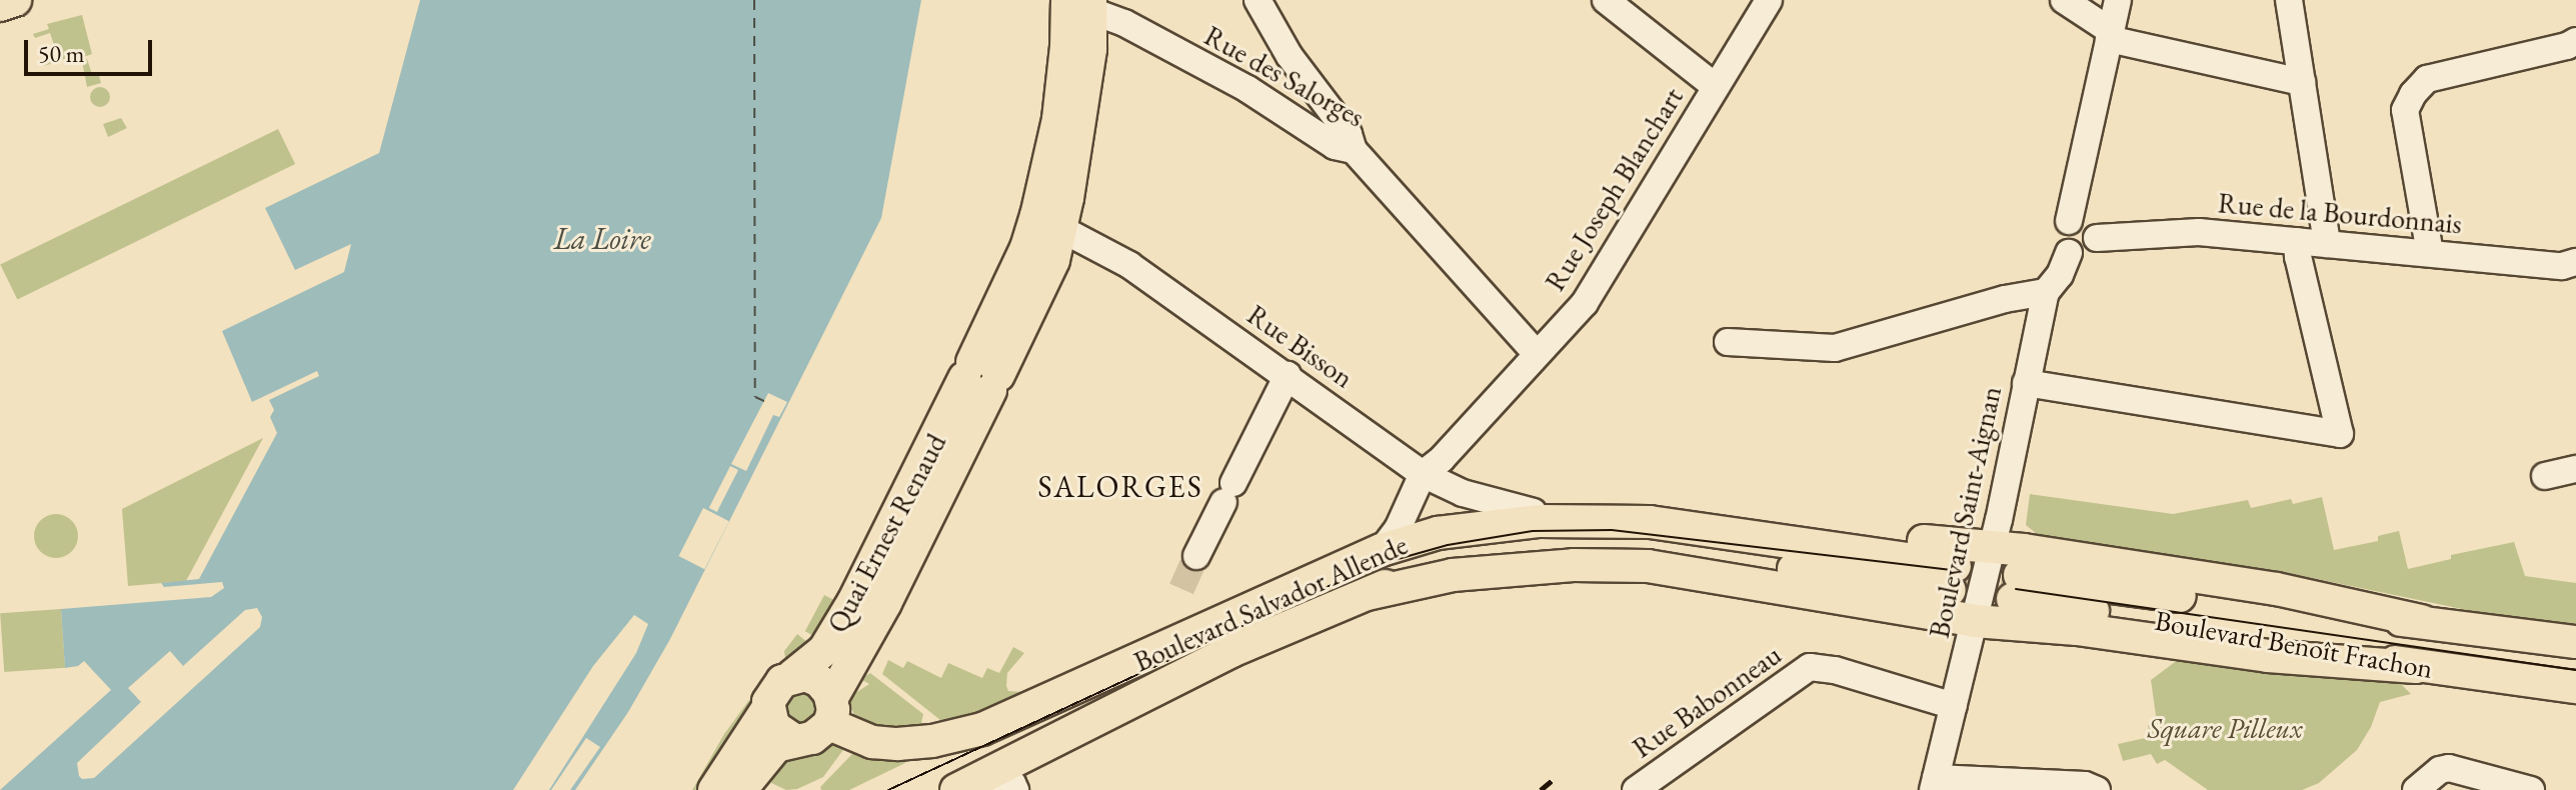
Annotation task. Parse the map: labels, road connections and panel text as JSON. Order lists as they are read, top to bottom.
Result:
{
  "streets": {
    "main road": ["Quai Ernest Renaud", "Boulevard Salvador Allende", "Boulevard Benoît Frachon"],
    "street": [
      "Rue des Salorges",
      "Rue Joseph Blanchart",
      "Rue de la Bourdonnais",
      "Rue Bisson",
      "Boulevard Saint-Aignan",
      "Rue Babonneau"
    ]
  },
  "crossings": [
    ["Rue des Salorges", "Rue Joseph Blanchart"],
    ["Rue des Salorges", "Quai Ernest Renaud"],
    ["Rue Joseph Blanchart", "Rue Bisson"],
    ["Rue Joseph Blanchart", "Boulevard Salvador Allende"],
    ["Rue de la Bourdonnais", "Boulevard Saint-Aignan"],
    ["Rue Bisson", "Quai Ernest Renaud"],
    ["Boulevard Saint-Aignan", "Rue Babonneau"],
    ["Quai Ernest Renaud", "Boulevard Salvador Allende"]
  ],
  "districts": ["SALORGES"],
  "water": ["La Loire"],
  "parks": ["Square Pilleux"],
  "scale_bar": "50 m"
}
